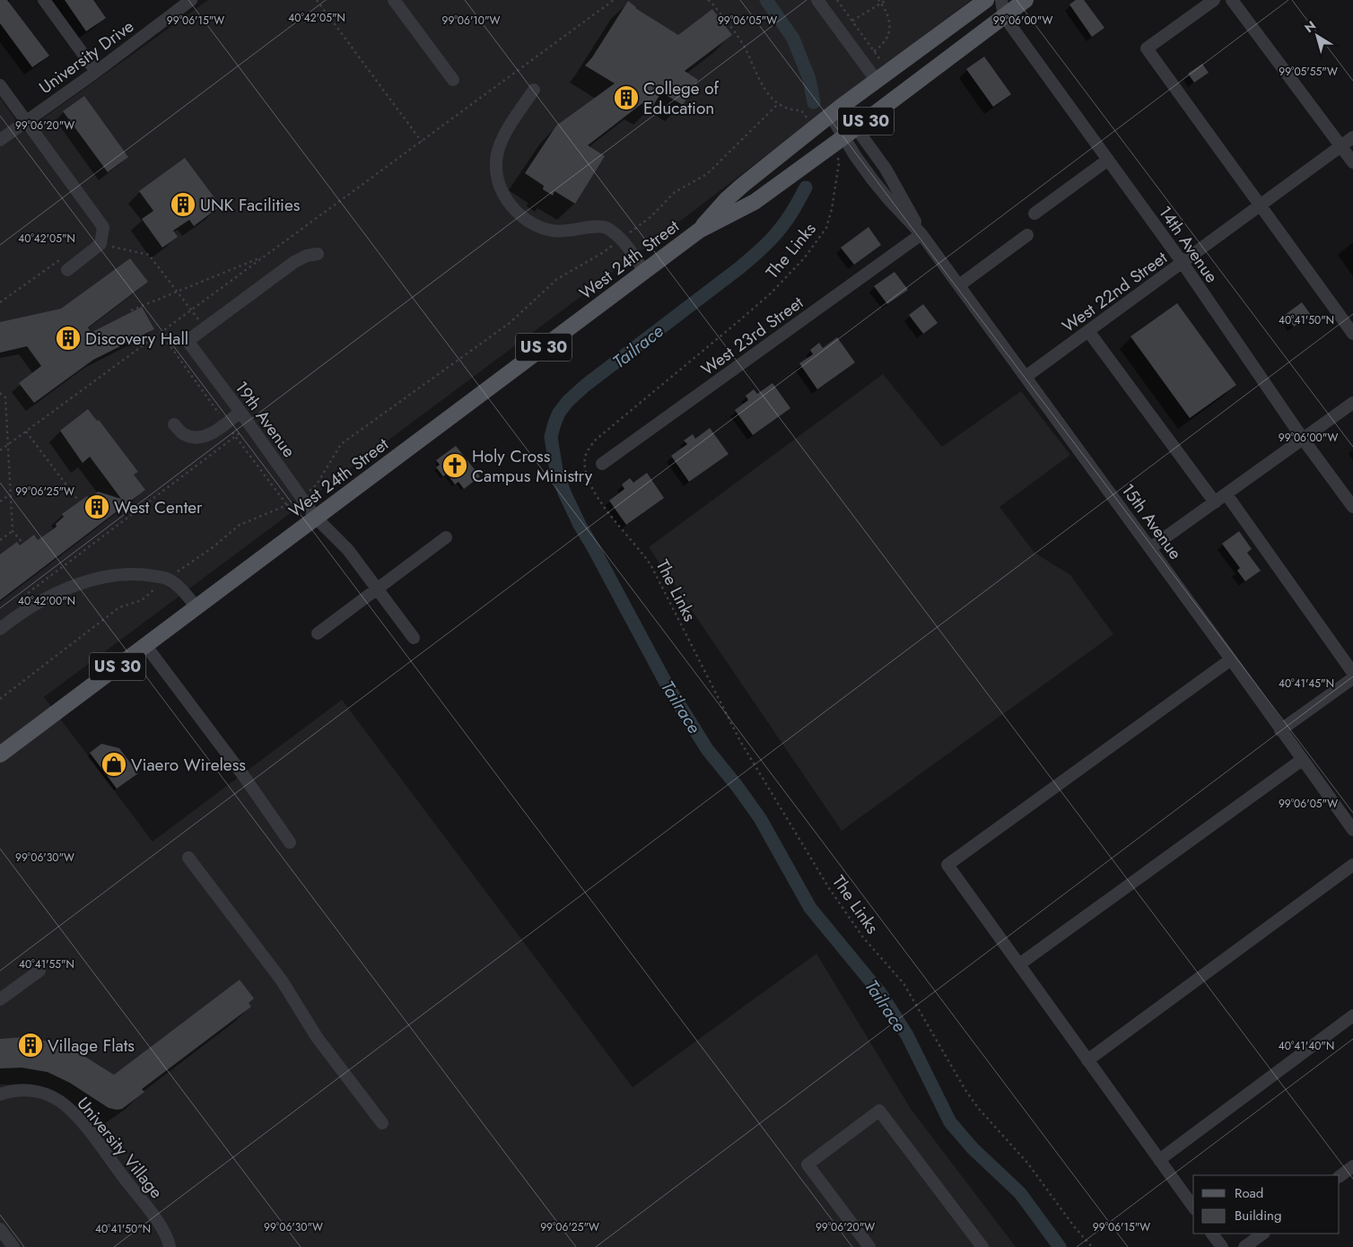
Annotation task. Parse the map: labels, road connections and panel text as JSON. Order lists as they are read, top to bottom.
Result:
{
  "streets": {
    "main road": ["US 30", "West 24th Street"],
    "street": [
      "University Drive",
      "14th Avenue",
      "West 22nd Street",
      "West 23rd Street",
      "19th Avenue",
      "15th Avenue",
      "University Village"
    ],
    "path": ["The Links"]
  },
  "crossings": [
    ["14th Avenue", "West 24th Street"],
    ["14th Avenue", "West 22nd Street"],
    ["The Links", "West 24th Street"],
    ["West 24th Street", "19th Avenue"],
    ["West 24th Street", "15th Avenue"],
    ["West 22nd Street", "15th Avenue"],
    ["West 23rd Street", "15th Avenue"]
  ],
  "water": ["Tailrace"],
  "places": {
    "building": [
      "College of Education",
      "UNK Facilities",
      "Discovery Hall",
      "West Center",
      "Village Flats"
    ],
    "church": ["Holy Cross Campus Ministry"],
    "shop": ["Viaero Wireless"]
  },
  "legend": ["Road", "Building"],
  "north": "top left",
  "coordinates": [
    "40°42'05\"N",
    "99°06'15\"W",
    "99°06'10\"W",
    "99°06'05\"W",
    "99°06'00\"W",
    "99°05'55\"W",
    "99°06'20\"W",
    "40°41'50\"N",
    "99°06'25\"W",
    "40°42'00\"N",
    "40°41'45\"N",
    "99°06'30\"W",
    "40°41'55\"N",
    "40°41'40\"N"
  ]
}
